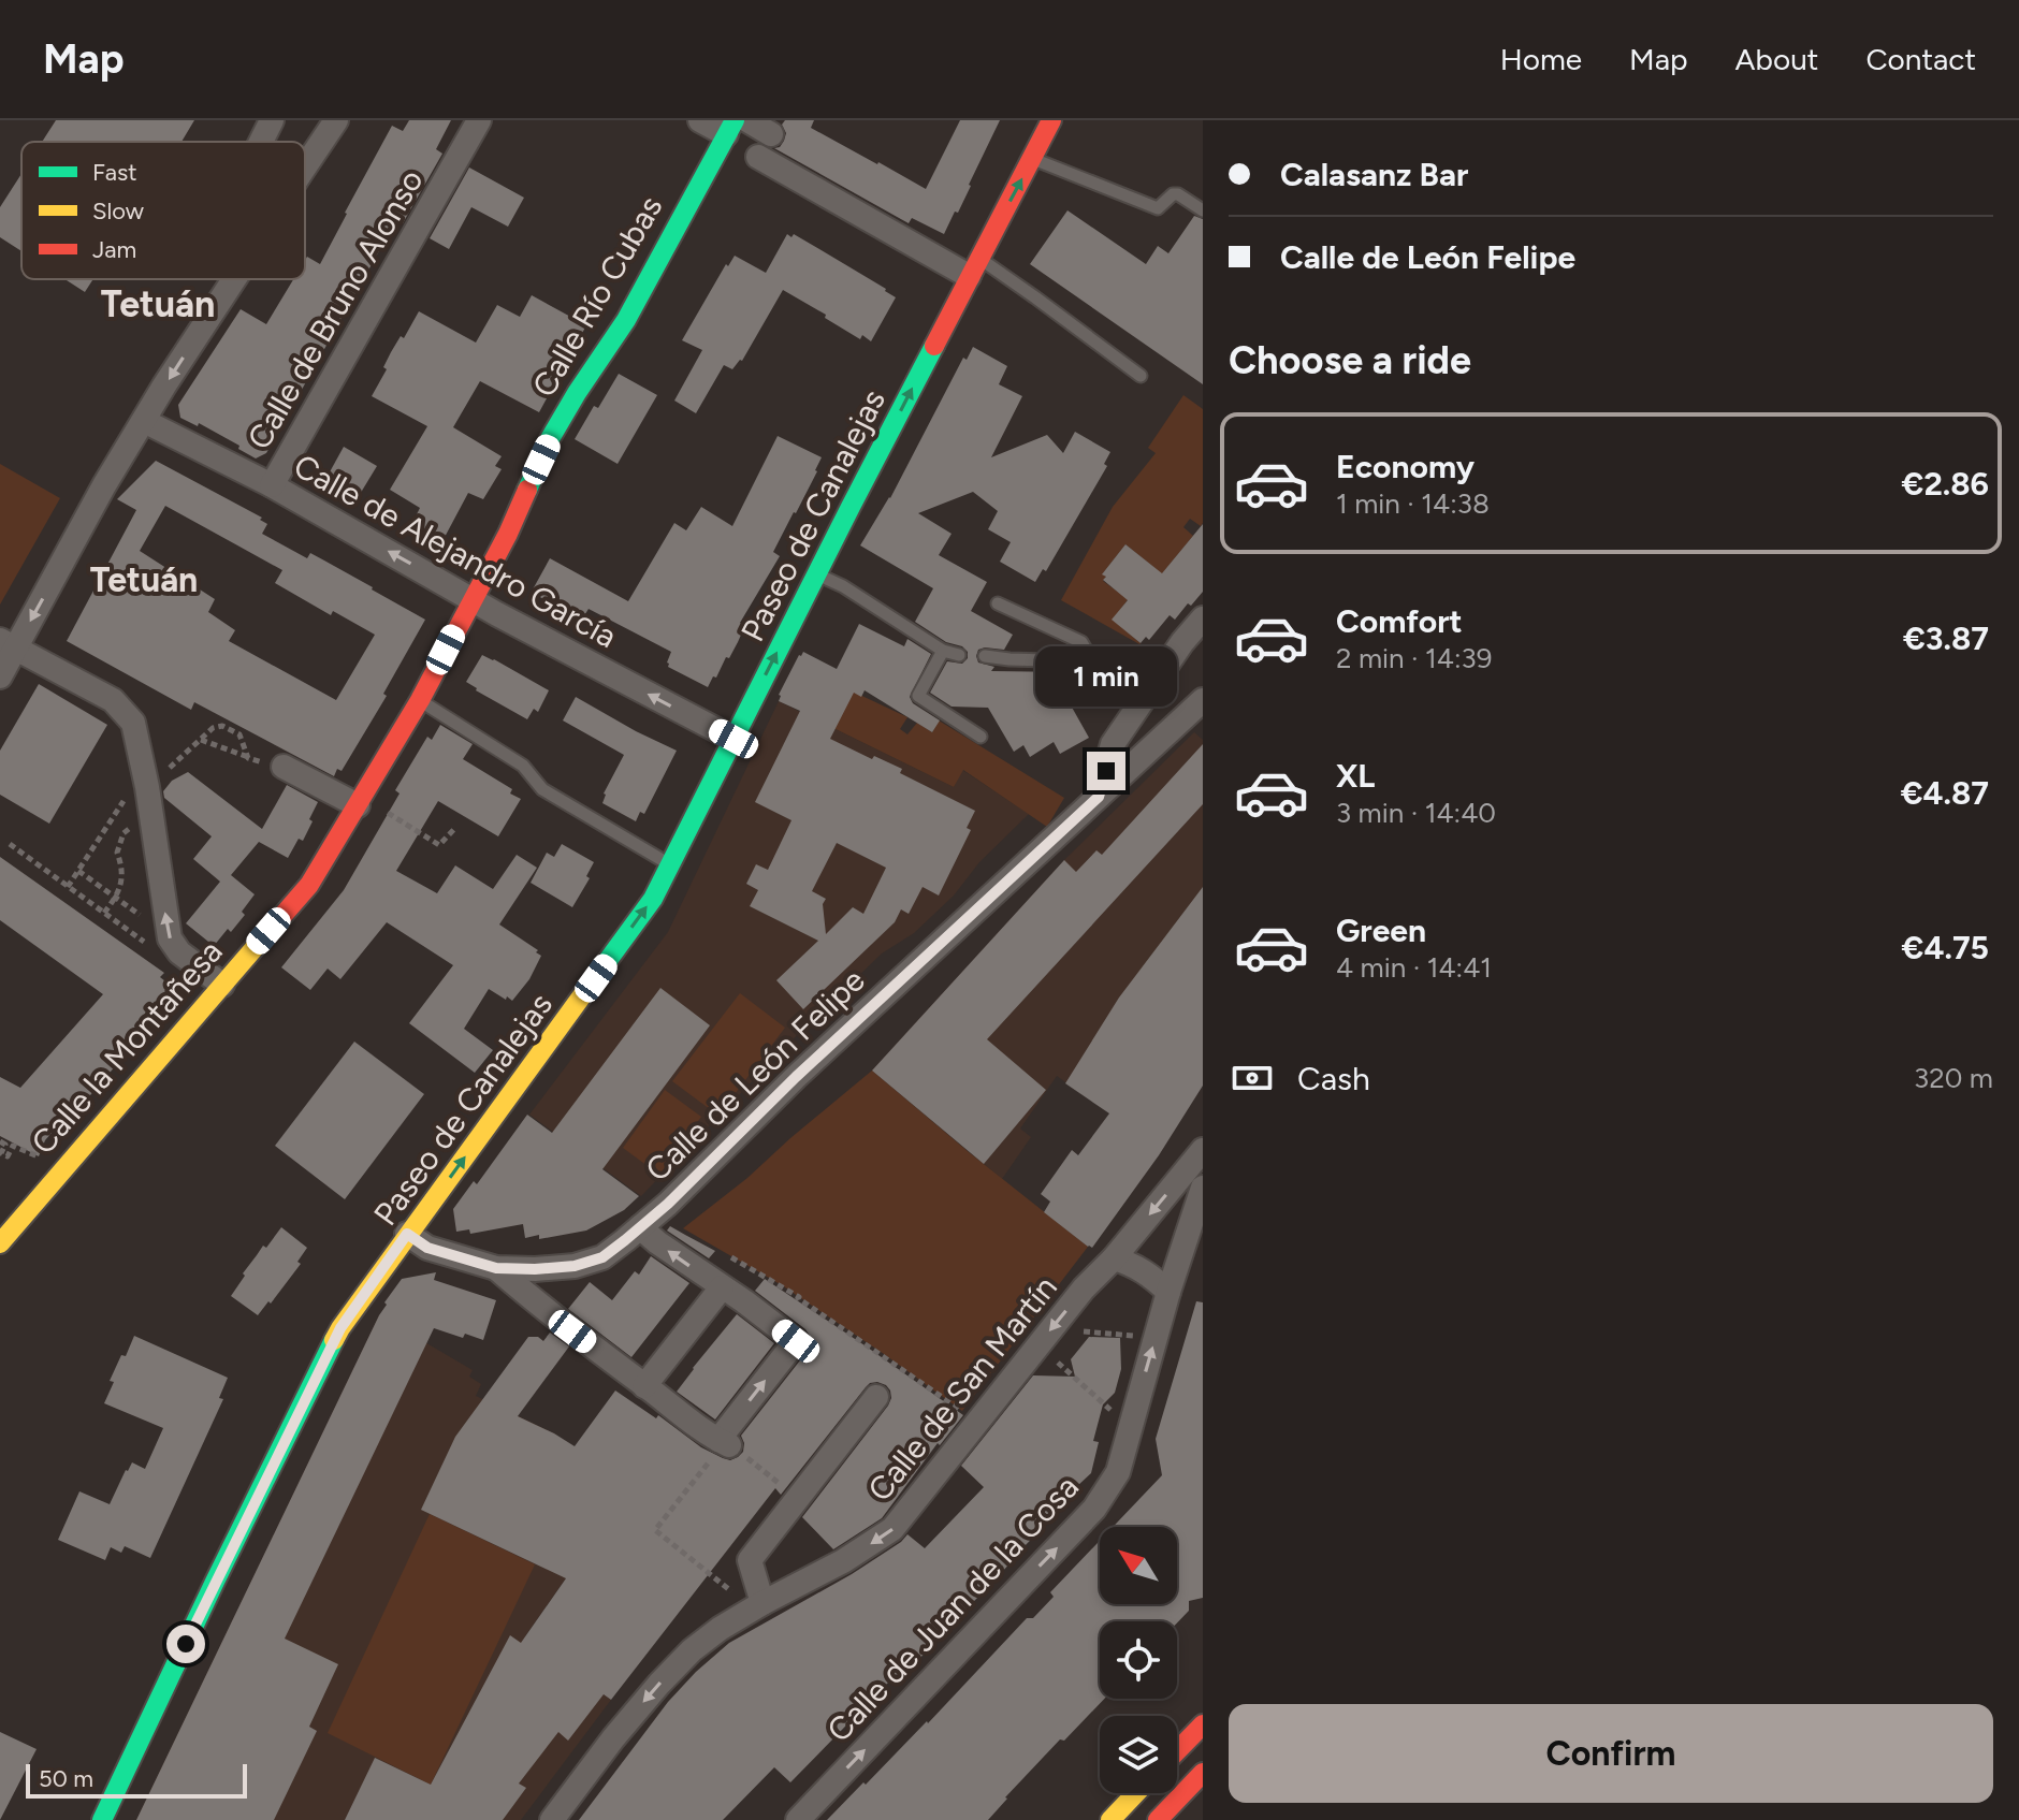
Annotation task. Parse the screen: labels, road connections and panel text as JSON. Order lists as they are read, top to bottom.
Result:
{
  "streets": {
    "street": [
      "Calle Río Cubas",
      "Calle de Bruno Alonso",
      "Paseo de Canalejas",
      "Calle de Alejandro García",
      "Calle la Montañesa",
      "Calle de León Felipe",
      "Calle de San Martín",
      "Calle de Juan de la Cosa"
    ]
  },
  "crossings": [
    ["Calle Río Cubas", "Calle de Alejandro García"],
    ["Calle Río Cubas", "Calle la Montañesa"],
    ["Calle de Bruno Alonso", "Calle de Alejandro García"],
    ["Paseo de Canalejas", "Calle de Alejandro García"],
    ["Paseo de Canalejas", "Calle de León Felipe"],
    ["Calle de Alejandro García", "Calle la Montañesa"]
  ],
  "one_way": [
    "Paseo de Canalejas",
    "Calle de Alejandro García",
    "Calle de San Martín",
    "Calle de Juan de la Cosa"
  ],
  "districts": ["Tetuán", "Tetuán"],
  "legend": ["Fast", "Slow", "Jam"],
  "scale_bar": "50 m",
  "north": "top left",
  "page": {
    "header": "Map",
    "nav": [
      "Home",
      "Map",
      "About",
      "Contact"
    ],
    "banner": ["Calasanz Bar", "Calle de León Felipe"],
    "heading": "Choose a ride",
    "list": [
      {
        "name": "Economy",
        "note": "1 min · 14:38",
        "value": "€2.86"
      },
      {
        "name": "Comfort",
        "note": "2 min · 14:39",
        "value": "€3.87"
      },
      {
        "name": "XL",
        "note": "3 min · 14:40",
        "value": "€4.87"
      },
      {
        "name": "Green",
        "note": "4 min · 14:41",
        "value": "€4.75"
      }
    ],
    "bubble": "1 min",
    "pay": ["Cash", "320 m"],
    "buttons": "Confirm",
    "scale": "50 m"
  }
}
